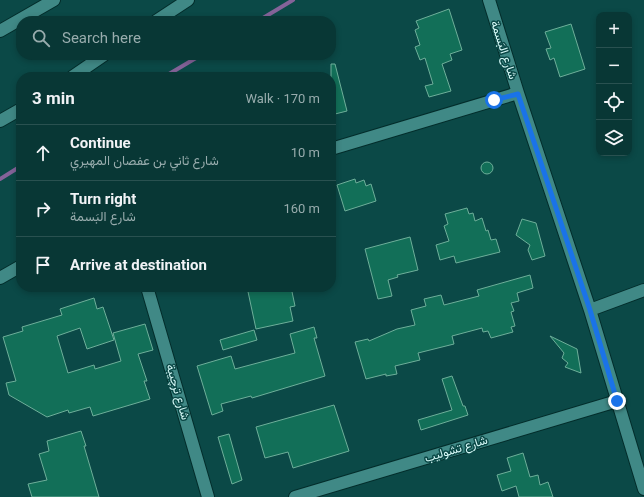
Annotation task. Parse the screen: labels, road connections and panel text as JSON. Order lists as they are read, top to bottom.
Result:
{
  "streets": {
    "street": ["شارع البَسمة", "شارع ترچيبة", "شارع تشوليب"]
  },
  "crossings": [
    ["شارع البَسمة", "شارع تشوليب"]
  ],
  "page": {
    "map_buttons": ["+", "−"],
    "search": "Search here",
    "heading": ["3 min", "Walk · 170 m"],
    "list": [
      ["Continue", "شارع ثاني بن عفصان المهيري", "10 m"],
      ["Turn right", "شارع البَسمة", "160 m"],
      "Arrive at destination"
    ]
  }
}
